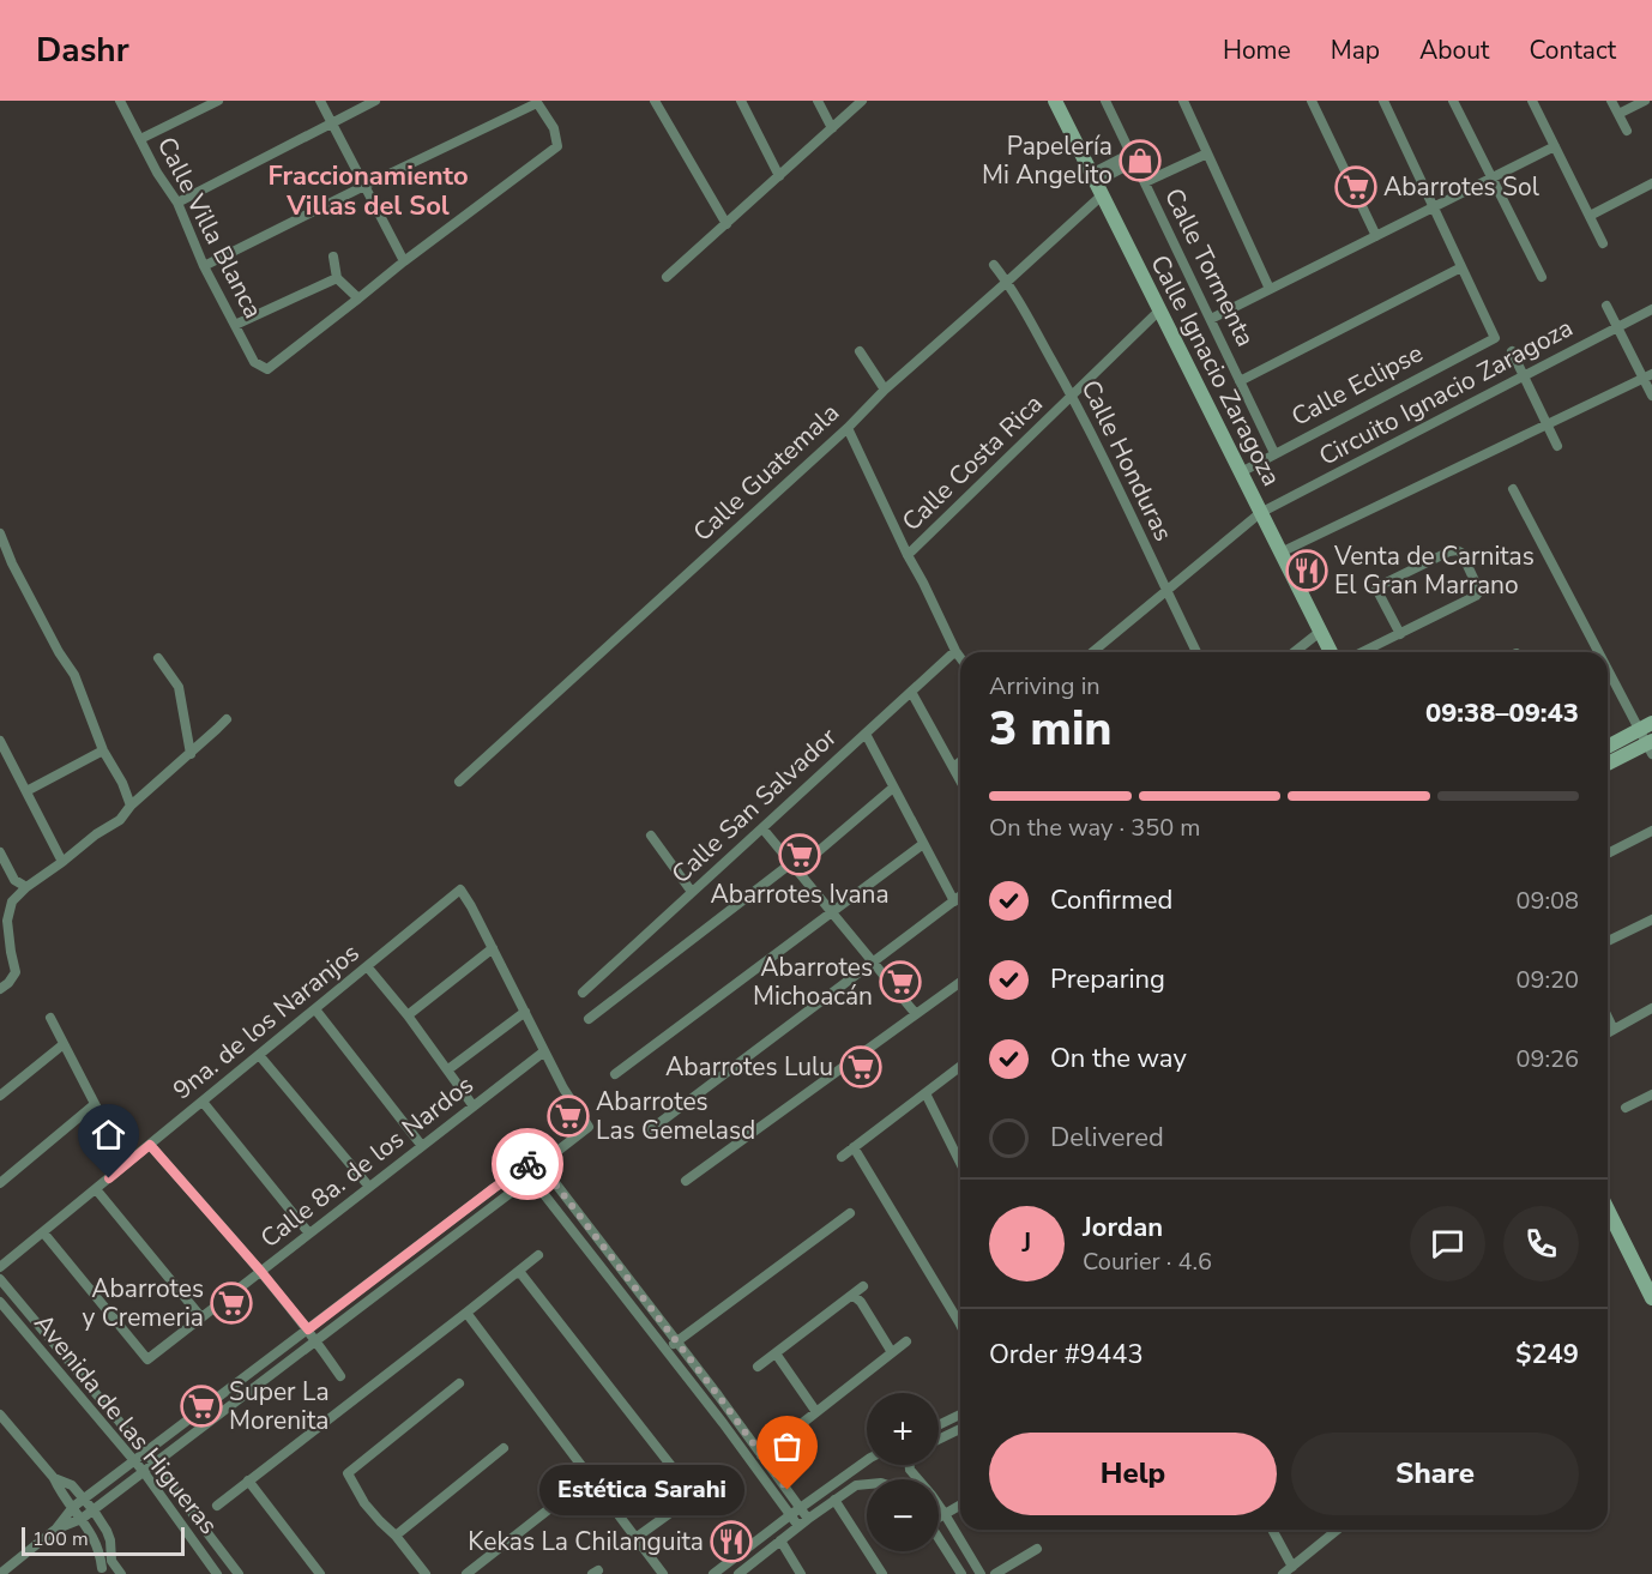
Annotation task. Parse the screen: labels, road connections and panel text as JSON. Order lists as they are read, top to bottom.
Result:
{
  "streets": {
    "main road": ["Calle Ignacio Zaragoza"],
    "street": [
      "Calle Villa Blanca",
      "Calle Tormenta",
      "Calle Eclipse",
      "Circuito Ignacio Zaragoza",
      "Calle Honduras",
      "Calle Costa Rica",
      "Calle Guatemala",
      "Calle San Salvador",
      "9na. de los Naranjos",
      "Calle 8a. de los Nardos",
      "Avenida de las Higueras"
    ]
  },
  "crossings": [
    ["Calle Tormenta", "Calle Eclipse"],
    ["Calle Tormenta", "Calle Guatemala"],
    ["Calle Ignacio Zaragoza", "Calle Eclipse"],
    ["Calle Ignacio Zaragoza", "Circuito Ignacio Zaragoza"],
    ["Calle Ignacio Zaragoza", "Calle Costa Rica"],
    ["Calle Ignacio Zaragoza", "Calle Guatemala"],
    ["Circuito Ignacio Zaragoza", "Calle Honduras"],
    ["Calle Honduras", "Calle Costa Rica"],
    ["Calle Honduras", "Calle Guatemala"],
    ["9na. de los Naranjos", "Calle 8a. de los Nardos"]
  ],
  "districts": ["Fraccionamiento Villas del Sol"],
  "places": {
    "shop": ["Papelería Mi Angelito"],
    "supermarket": [
      "Abarrotes Sol",
      "Abarrotes Ivana",
      "Abarrotes Michoacán",
      "Abarrotes Lulu",
      "Abarrotes Las Gemelasd",
      "Abarrotes y Cremeria",
      "Super La Morenita"
    ],
    "restaurant": ["Venta de Carnitas El Gran Marrano", "Kekas La Chilanguita"],
    "other": ["Estética Sarahi"]
  },
  "scale_bar": "100 m",
  "page": {
    "header": "Dashr",
    "nav": [
      "Home",
      "Map",
      "About",
      "Contact"
    ],
    "heading": ["3 min", "Arriving in", "09:38–09:43"],
    "panel": [
      "Jordan",
      "Courier · 4.6",
      "Order #9443",
      "$249"
    ],
    "bar": "On the way · 350 m",
    "list": [
      ["Confirmed", "09:08"],
      ["Preparing", "09:20"],
      ["On the way", "09:26"],
      "Delivered"
    ],
    "round": "J",
    "map_buttons": ["+", "−"],
    "buttons": ["Help", "Share"],
    "bubble": "Estética Sarahi",
    "scale": "100 m"
  }
}
